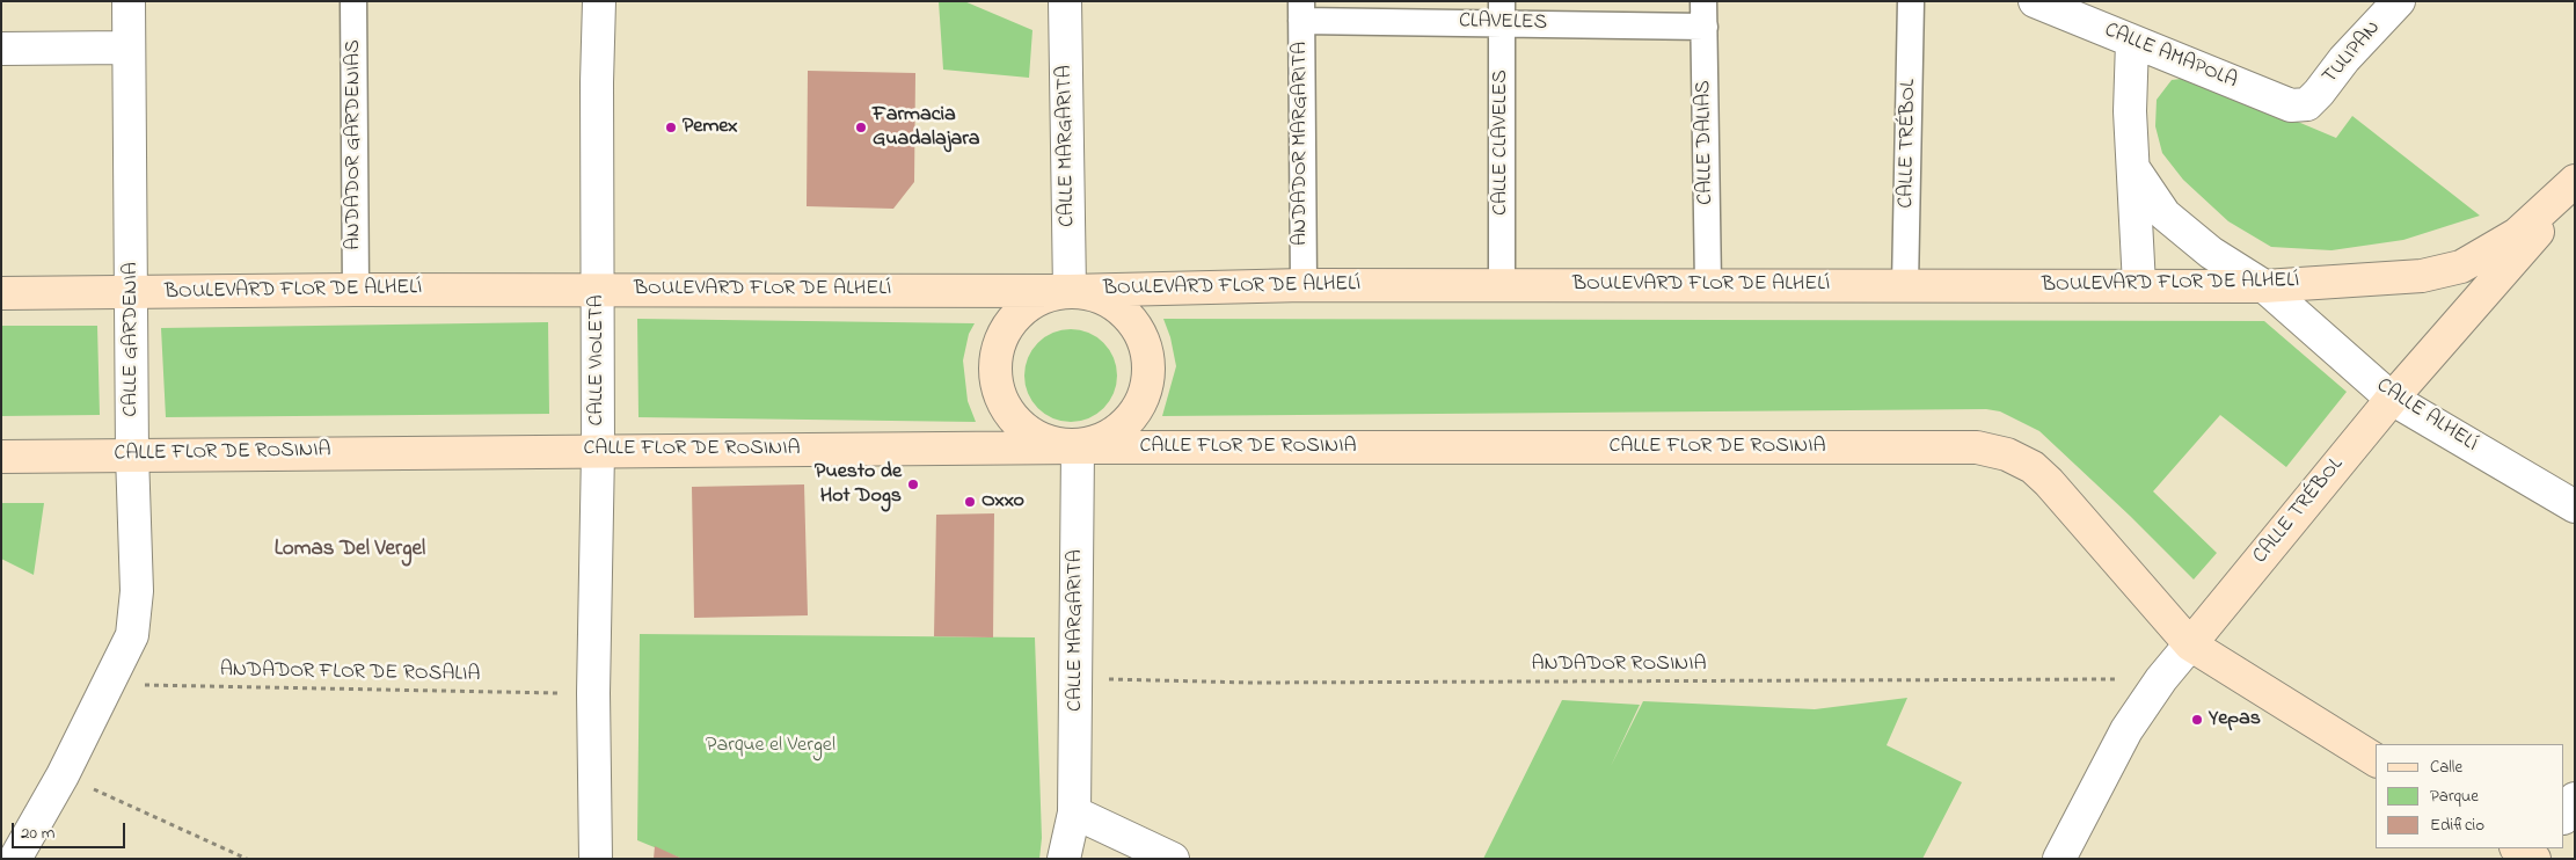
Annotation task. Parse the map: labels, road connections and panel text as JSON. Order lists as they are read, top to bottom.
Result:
{
  "streets": {
    "main road": ["CALLE TRÉBOL", "BOULEVARD FLOR DE ALHELÍ", "CALLE FLOR DE ROSINIA"],
    "street": [
      "CLAVELES",
      "TULIPAN",
      "CALLE AMAPOLA",
      "CALLE CLAVELES",
      "CALLE DALIAS",
      "ANDADOR MARGARITA",
      "ANDADOR GARDENIAS",
      "CALLE MARGARITA",
      "CALLE GARDENIA",
      "CALLE VIOLETA",
      "CALLE ALHELÍ"
    ],
    "path": ["ANDADOR ROSINIA", "ANDADOR FLOR DE ROSALIA"]
  },
  "crossings": [
    ["CLAVELES", "CALLE CLAVELES"],
    ["CLAVELES", "CALLE DALIAS"],
    ["CLAVELES", "ANDADOR MARGARITA"],
    ["TULIPAN", "CALLE AMAPOLA"],
    ["CALLE CLAVELES", "BOULEVARD FLOR DE ALHELÍ"],
    ["CALLE DALIAS", "BOULEVARD FLOR DE ALHELÍ"],
    ["ANDADOR MARGARITA", "BOULEVARD FLOR DE ALHELÍ"],
    ["CALLE TRÉBOL", "BOULEVARD FLOR DE ALHELÍ"],
    ["CALLE TRÉBOL", "CALLE ALHELÍ"],
    ["CALLE TRÉBOL", "CALLE FLOR DE ROSINIA"],
    ["CALLE TRÉBOL", "ANDADOR ROSINIA"],
    ["ANDADOR GARDENIAS", "BOULEVARD FLOR DE ALHELÍ"],
    ["CALLE MARGARITA", "BOULEVARD FLOR DE ALHELÍ"],
    ["CALLE MARGARITA", "CALLE FLOR DE ROSINIA"],
    ["CALLE MARGARITA", "ANDADOR ROSINIA"],
    ["BOULEVARD FLOR DE ALHELÍ", "CALLE GARDENIA"],
    ["BOULEVARD FLOR DE ALHELÍ", "CALLE VIOLETA"],
    ["BOULEVARD FLOR DE ALHELÍ", "CALLE ALHELÍ"],
    ["BOULEVARD FLOR DE ALHELÍ", "CALLE FLOR DE ROSINIA"],
    ["CALLE GARDENIA", "CALLE FLOR DE ROSINIA"],
    ["CALLE GARDENIA", "ANDADOR FLOR DE ROSALIA"],
    ["CALLE VIOLETA", "CALLE FLOR DE ROSINIA"],
    ["CALLE VIOLETA", "ANDADOR FLOR DE ROSALIA"]
  ],
  "districts": ["Lomas Del Vergel"],
  "parks": ["Parque el Vergel"],
  "places": [
    "Pemex",
    "Farmacia Guadalajara",
    "Puesto de Hot Dogs",
    "Oxxo",
    "Yepas"
  ],
  "legend": ["Calle", "Parque", "Edificio"],
  "scale_bar": "20 m"
}
